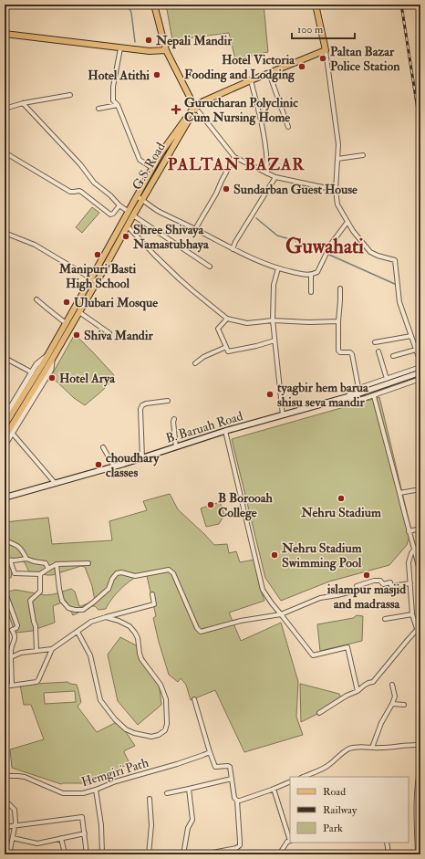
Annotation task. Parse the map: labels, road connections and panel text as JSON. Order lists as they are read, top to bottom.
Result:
{
  "streets": {
    "main road": ["G.S. Road", "B. Baruah Road"],
    "street": ["Hemgiri Path"]
  },
  "districts": ["PALTAN BAZAR", "Guwahati"],
  "places": {
    "other": [
      "Nepali Mandir",
      "Paltan Bazar Police Station",
      "Hotel Victoria Fooding and Lodging",
      "Hotel Atithi",
      "Sundarban Guest House",
      "Shree Shivaya Namastubhaya",
      "Manipuri Basti High School",
      "Ulubari Mosque",
      "Shiva Mandir",
      "Hotel Arya",
      "tyagbir hem barua shisu seva mandir",
      "choudhary classes",
      "Nehru Stadium",
      "B Borooah College",
      "Nehru Stadium Swimming Pool",
      "islampur masjid and madrassa"
    ],
    "health": ["Gurucharan Polyclinic Cum Nursing Home"]
  },
  "legend": ["Road", "Railway", "Park"],
  "scale_bar": "100 m"
}
